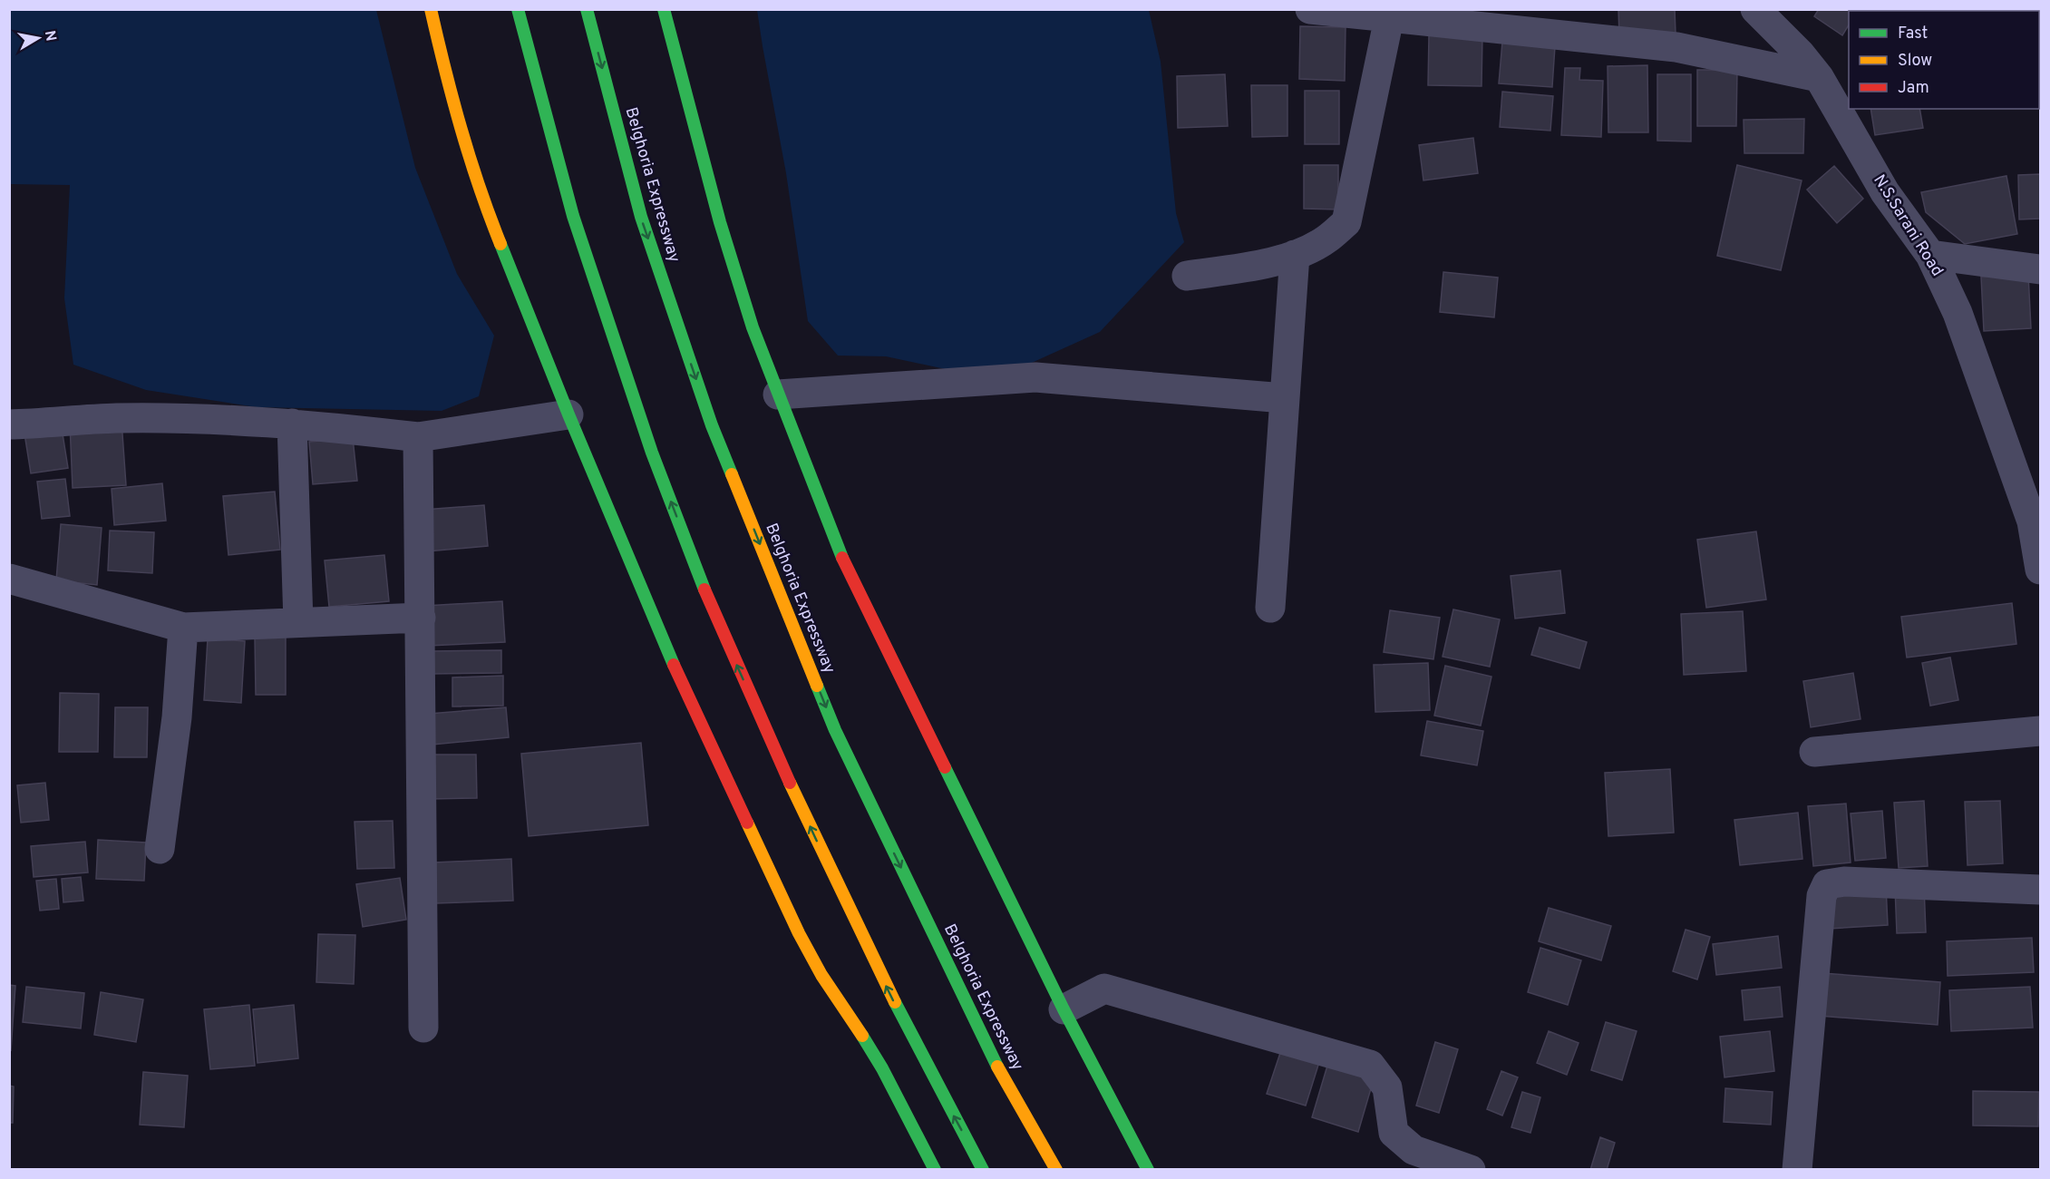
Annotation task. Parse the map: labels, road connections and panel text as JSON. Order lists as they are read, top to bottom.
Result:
{
  "streets": {
    "main road": ["Belghoria Expressway"],
    "street": ["N.S.Sarani Road"]
  },
  "legend": ["Fast", "Slow", "Jam"],
  "north": "right"
}
